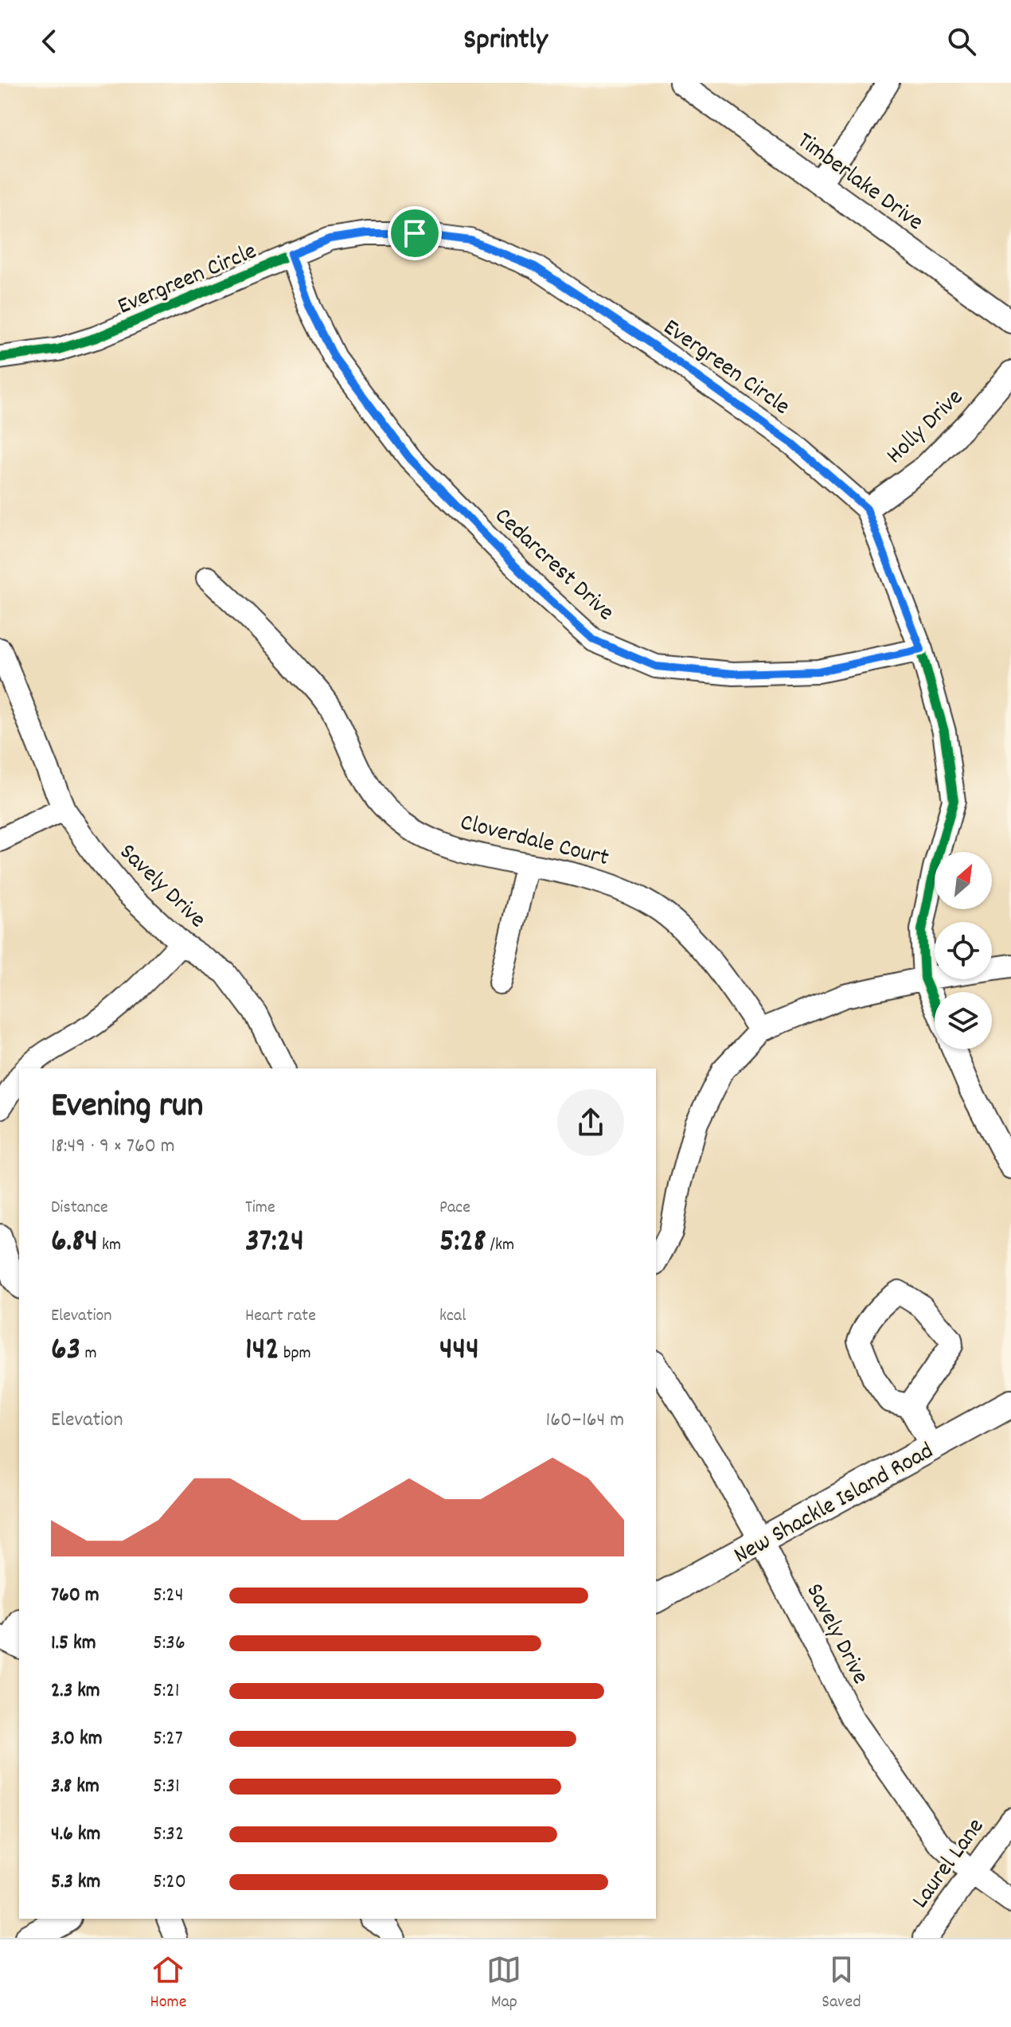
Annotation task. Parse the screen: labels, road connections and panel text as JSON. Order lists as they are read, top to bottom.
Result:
{
  "streets": {
    "main road": ["New Shackle Island Road"],
    "street": [
      "Timberlake Drive",
      "Evergreen Circle",
      "Holly Drive",
      "Cedarcrest Drive",
      "Cloverdale Court",
      "Savely Drive",
      "Laurel Lane"
    ]
  },
  "crossings": [
    ["Evergreen Circle", "Holly Drive"],
    ["Evergreen Circle", "Cedarcrest Drive"],
    ["Savely Drive", "New Shackle Island Road"],
    ["Savely Drive", "Laurel Lane"]
  ],
  "north": "top right",
  "page": {
    "header": "Sprintly",
    "heading": ["Evening run", "18:49 · 9 × 760 m"],
    "stats": [
      ["Distance", "6.84 km"],
      ["Time", "37:24"],
      ["Pace", "5:28 /km"],
      ["Elevation", "63 m"],
      ["Heart rate", "142 bpm"],
      ["kcal", "444"]
    ],
    "chart": ["Elevation", "160–164 m"],
    "list": [
      {
        "name": "760 m",
        "note": "5:24"
      },
      {
        "name": "1.5 km",
        "note": "5:36"
      },
      {
        "name": "2.3 km",
        "note": "5:21"
      },
      {
        "name": "3.0 km",
        "note": "5:27"
      },
      {
        "name": "3.8 km",
        "note": "5:31"
      },
      {
        "name": "4.6 km",
        "note": "5:32"
      },
      {
        "name": "5.3 km",
        "note": "5:20"
      }
    ],
    "tabs": ["Home", "Map", "Saved"]
  }
}
